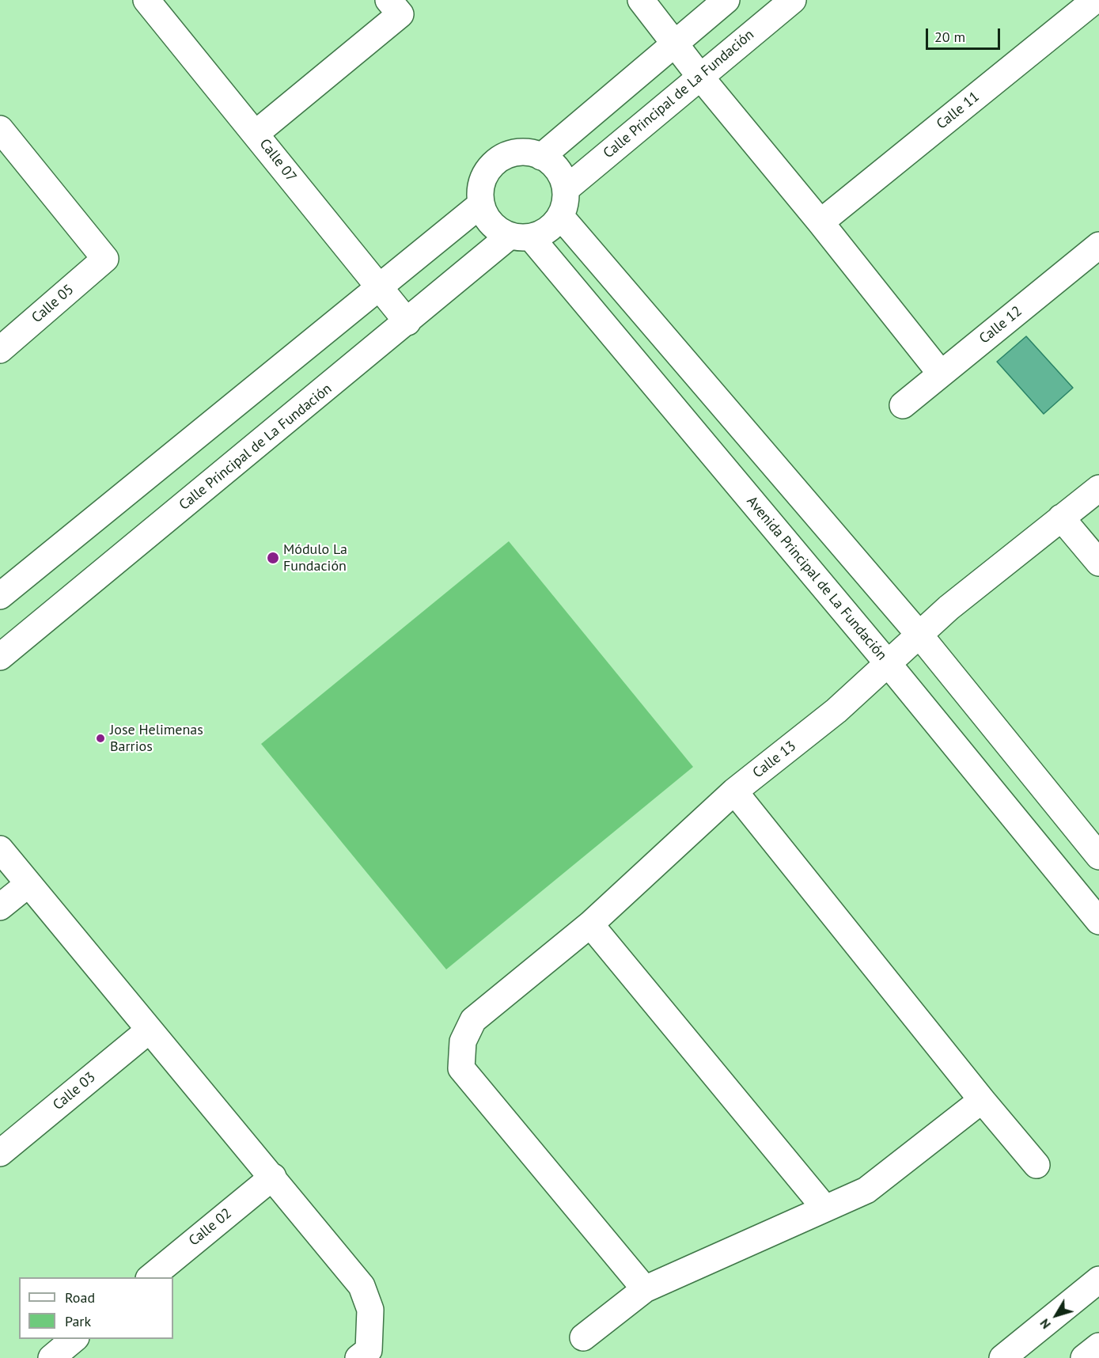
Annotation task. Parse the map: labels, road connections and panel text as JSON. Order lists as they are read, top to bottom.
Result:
{
  "streets": {
    "street": [
      "Calle Principal de La Fundación",
      "Calle 11",
      "Calle 07",
      "Calle 05",
      "Calle 12",
      "Avenida Principal de La Fundación",
      "Calle 13",
      "Calle 03",
      "Calle 02"
    ]
  },
  "crossings": [
    ["Calle Principal de La Fundación", "Calle 07"],
    ["Calle Principal de La Fundación", "Avenida Principal de La Fundación"],
    ["Avenida Principal de La Fundación", "Calle 13"]
  ],
  "places": ["Módulo La Fundación", "Jose Helimenas Barrios"],
  "legend": ["Road", "Park"],
  "scale_bar": "20 m",
  "north": "bottom left"
}
